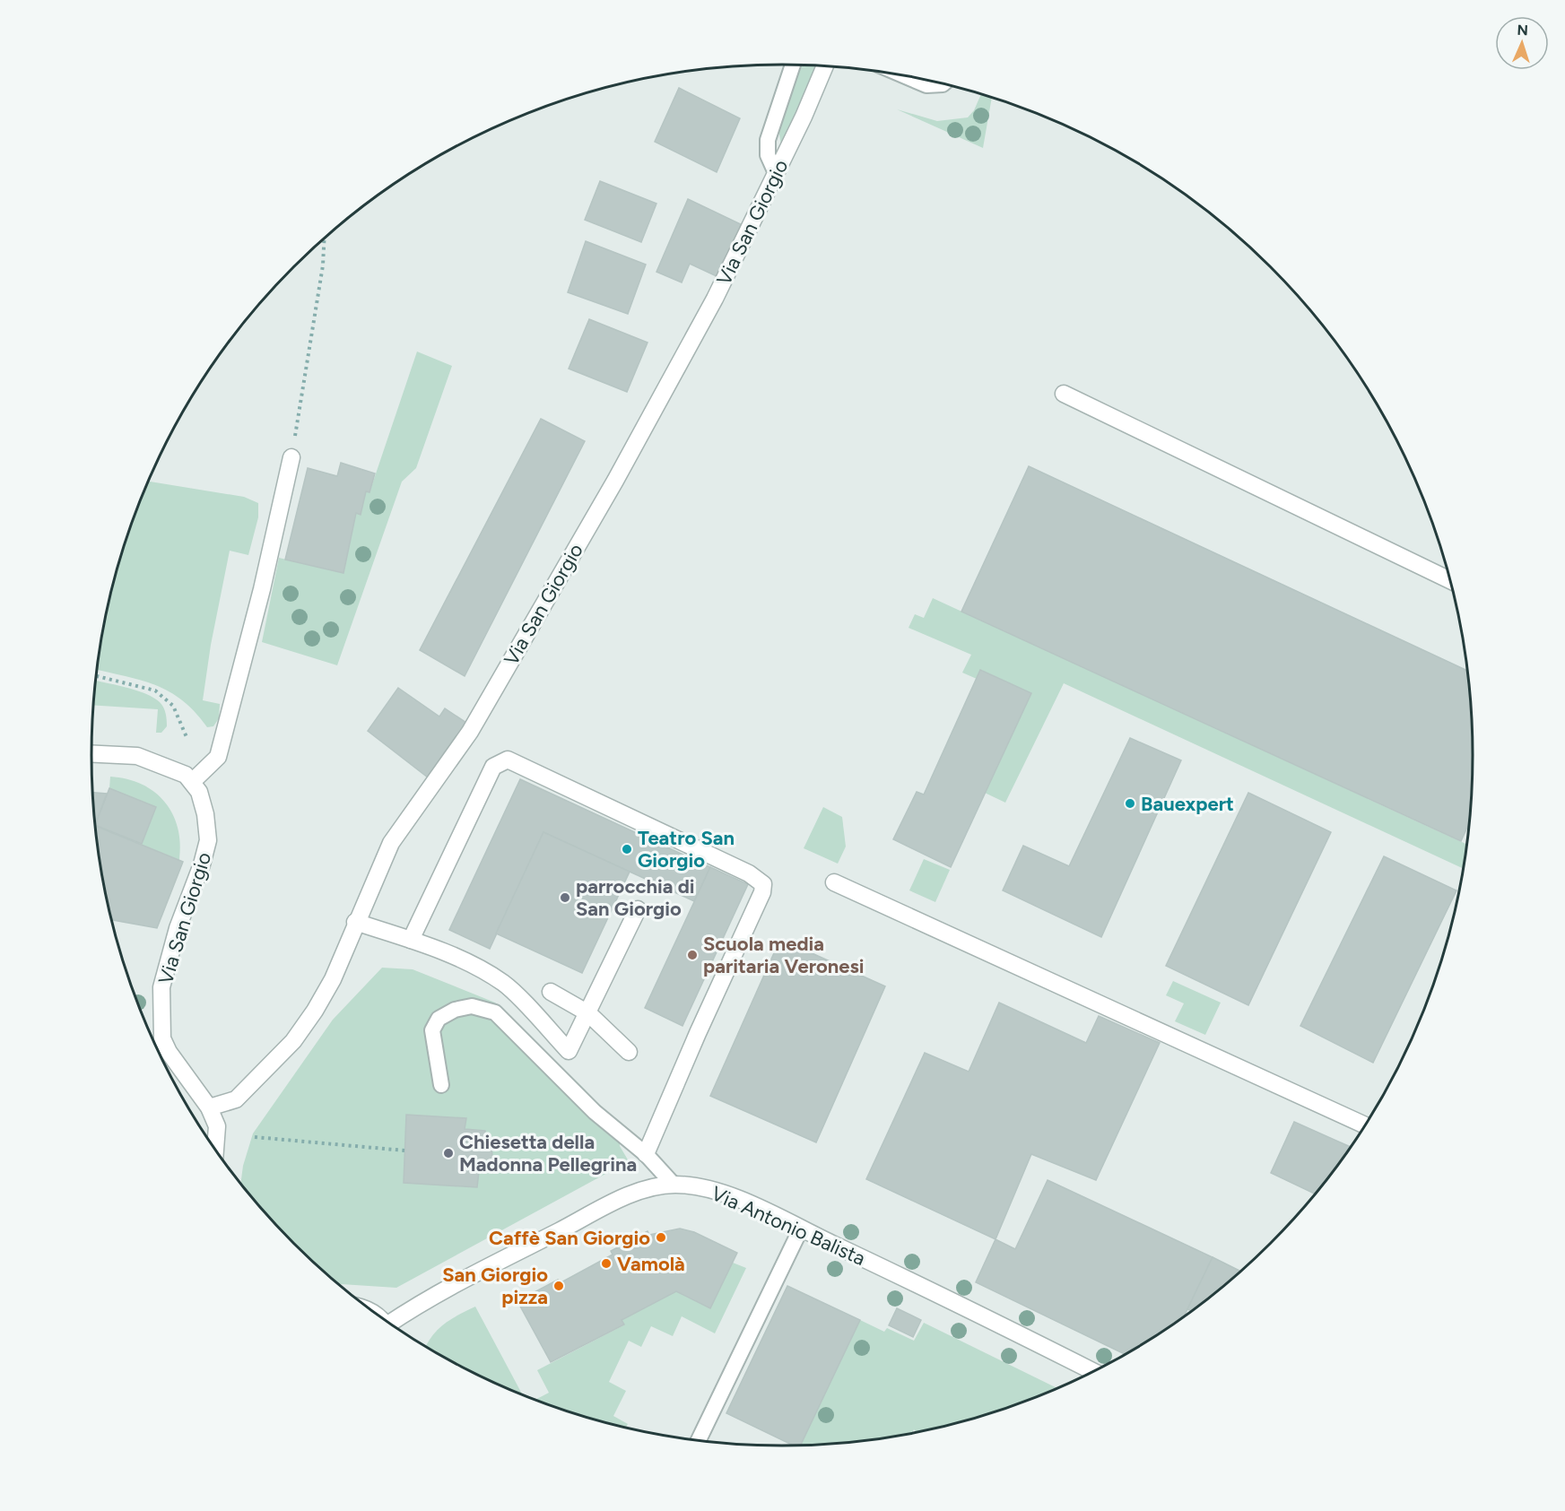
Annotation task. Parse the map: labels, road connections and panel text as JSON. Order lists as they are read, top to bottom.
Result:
{
  "streets": {
    "street": ["Via San Giorgio", "Via Antonio Balista"]
  },
  "places": [
    "Bauexpert",
    "Teatro San Giorgio",
    "parrocchia di San Giorgio",
    "Scuola media paritaria Veronesi",
    "Chiesetta della Madonna Pellegrina",
    "Caffè San Giorgio",
    "Vamolà",
    "San Giorgio pizza"
  ],
  "north": "top"
}
